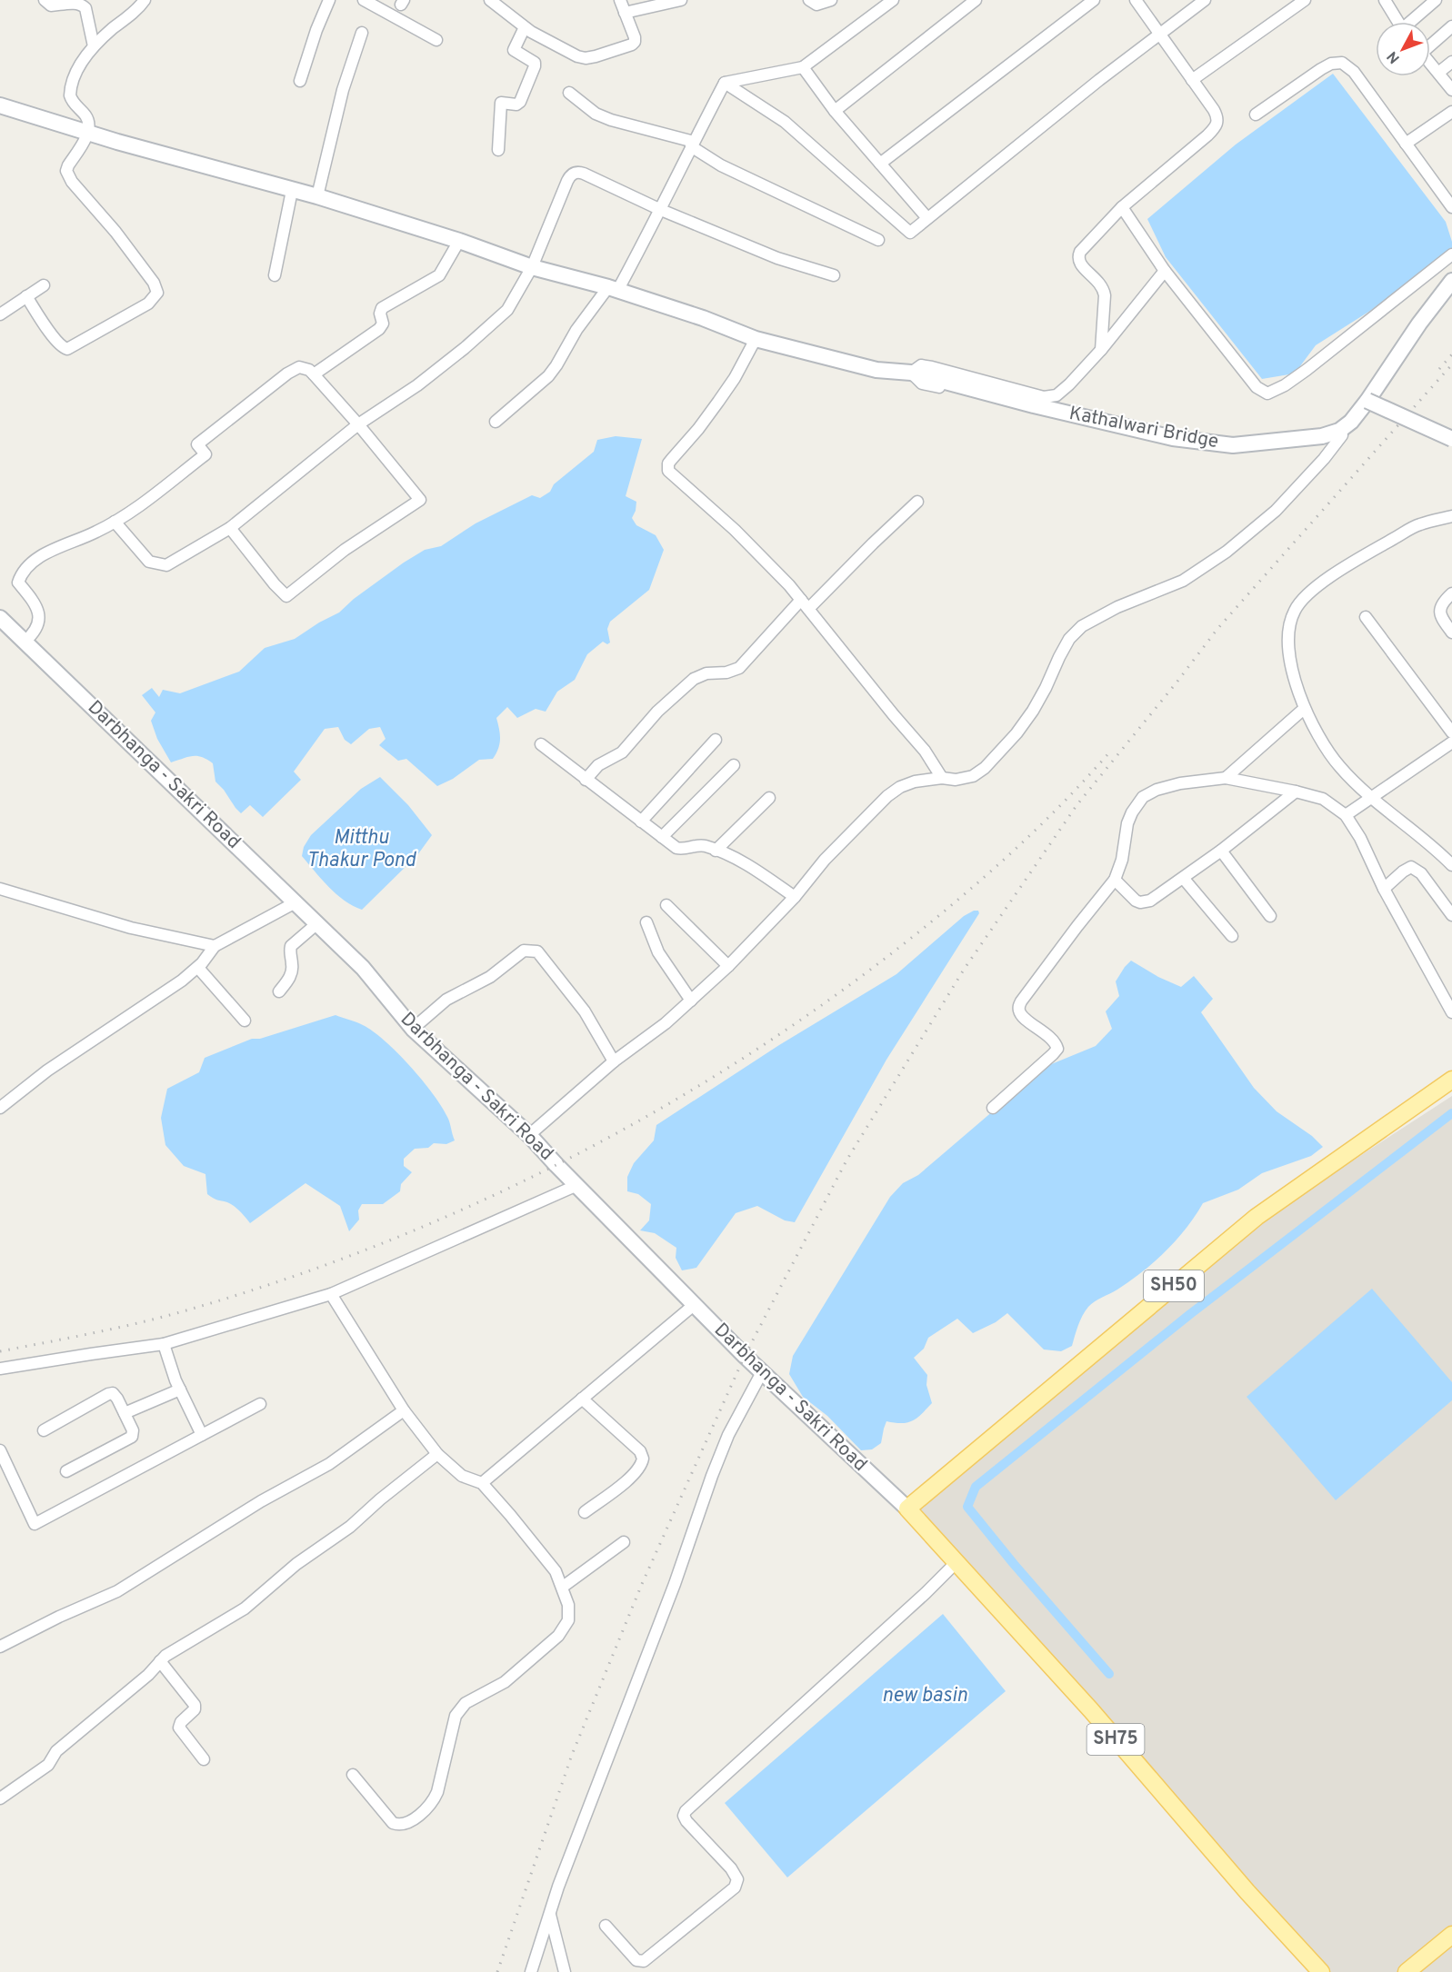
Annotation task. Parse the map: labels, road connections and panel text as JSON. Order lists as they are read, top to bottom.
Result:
{
  "streets": {
    "main road": [
      "Kathalwari Bridge",
      "Darbhanga - Sakri Road",
      "SH50",
      "SH75"
    ]
  },
  "crossings": [
    ["Darbhanga - Sakri Road", "SH50"],
    ["Darbhanga - Sakri Road", "SH75"],
    ["SH50", "SH75"]
  ],
  "water": ["Mitthu Thakur Pond", "new basin"],
  "north": "bottom left"
}
